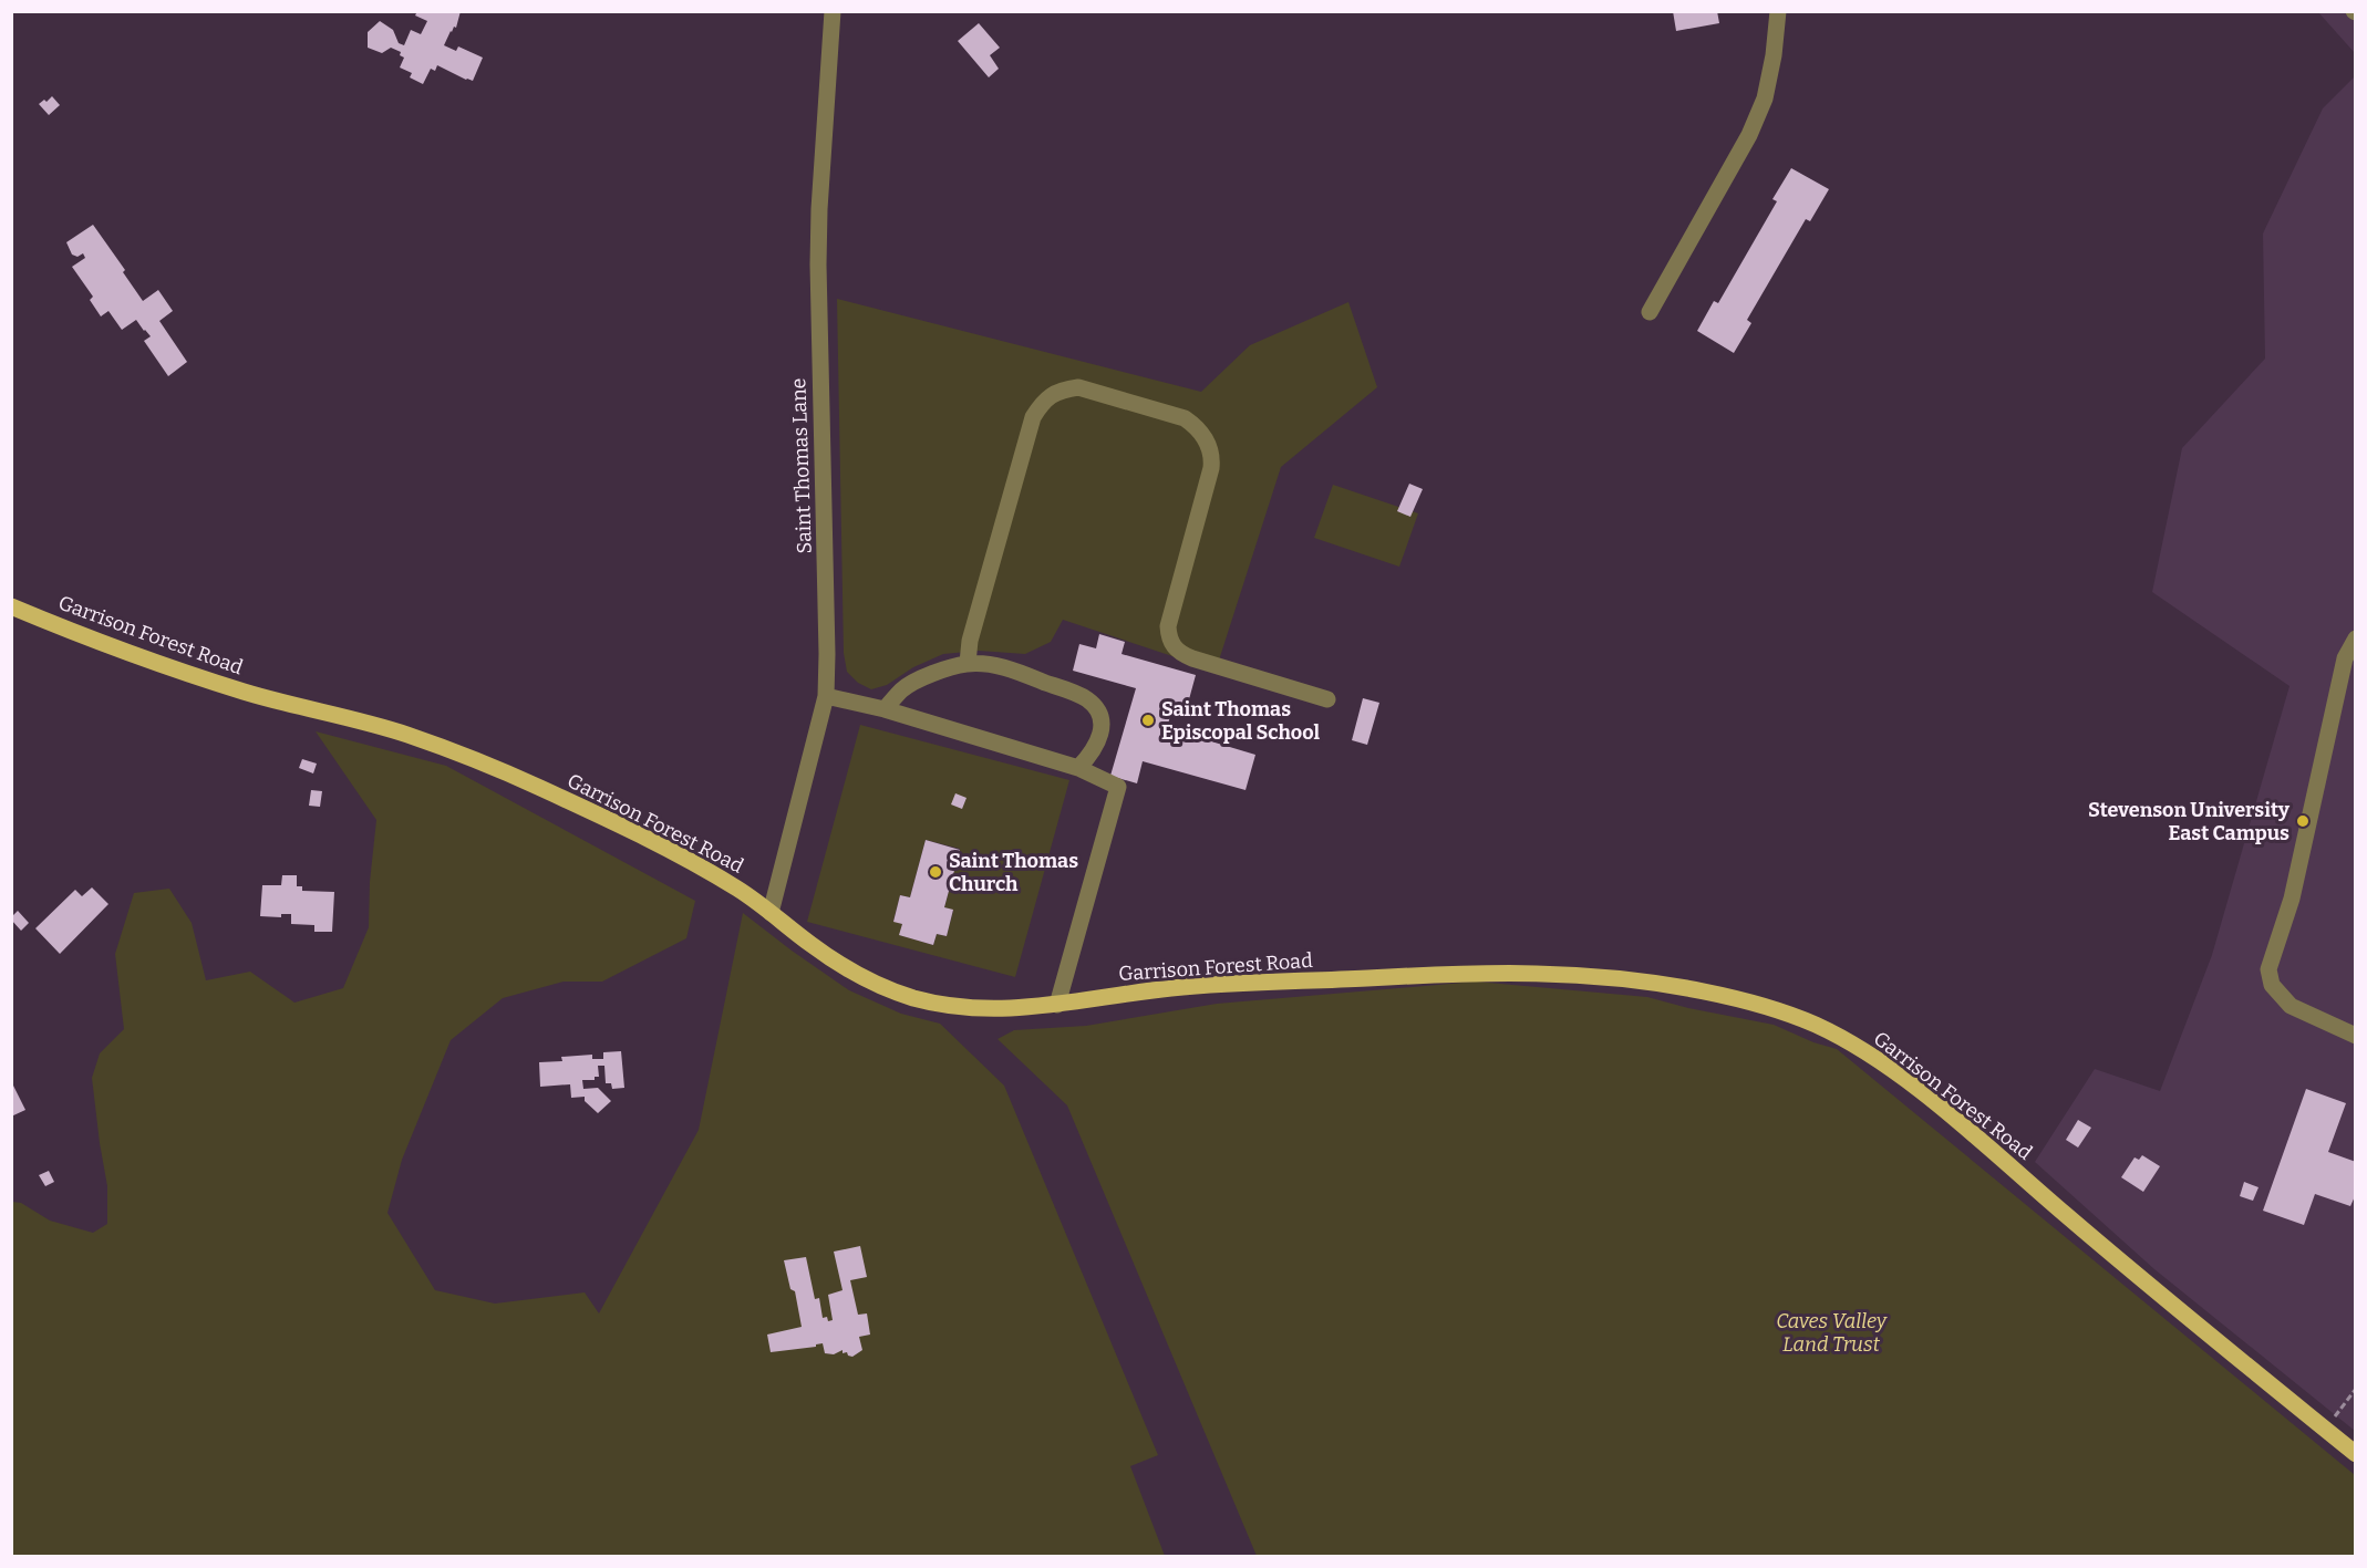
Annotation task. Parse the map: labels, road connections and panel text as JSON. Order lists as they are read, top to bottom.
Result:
{
  "streets": {
    "main road": ["Garrison Forest Road"],
    "street": ["Saint Thomas Lane"]
  },
  "crossings": [
    ["Saint Thomas Lane", "Garrison Forest Road"]
  ],
  "parks": ["Caves Valley Land Trust"],
  "places": ["Saint Thomas Episcopal School", "Stevenson University East Campus", "Saint Thomas Church"]
}
